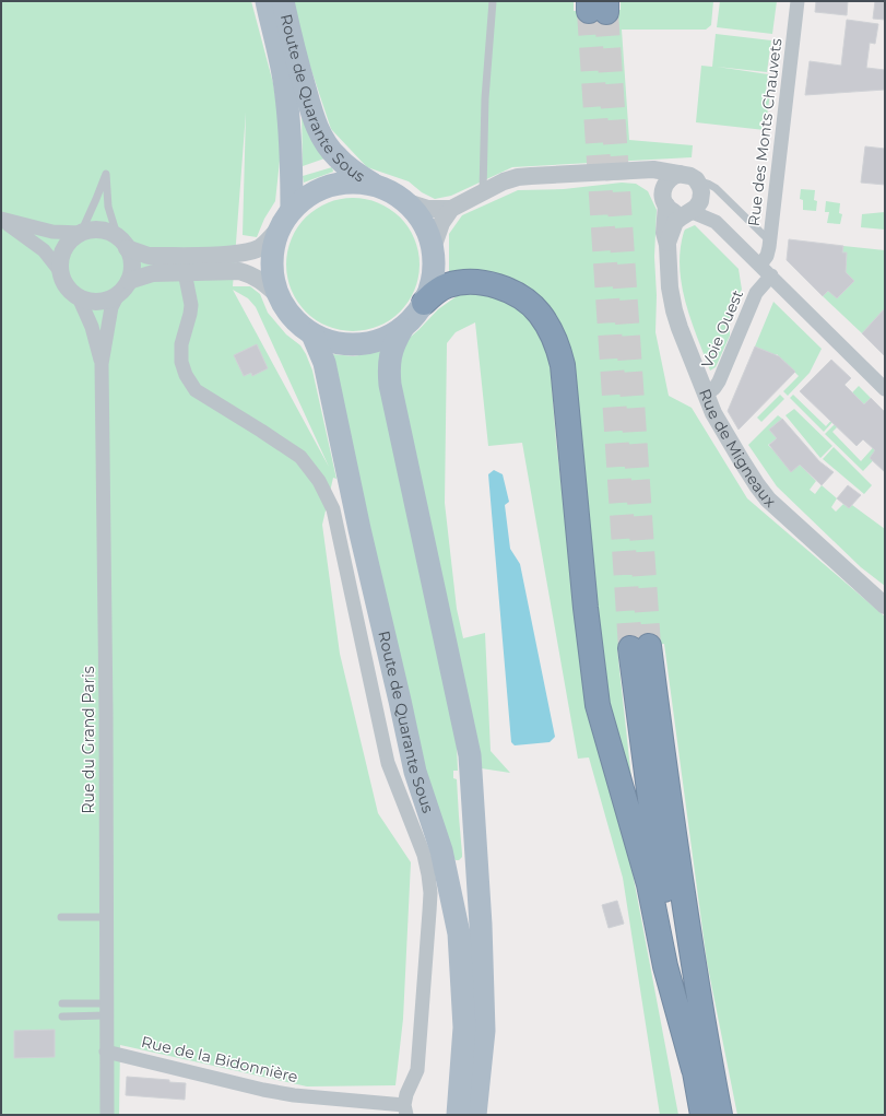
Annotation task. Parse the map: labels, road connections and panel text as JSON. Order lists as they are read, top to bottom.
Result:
{
  "streets": {
    "main road": ["Route de Quarante Sous"],
    "street": [
      "Rue des Monts Chauvets",
      "Voie Ouest",
      "Rue de Migneaux",
      "Rue du Grand Paris",
      "Rue de la Bidonnière"
    ]
  },
  "crossings": [
    ["Voie Ouest", "Rue de Migneaux"],
    ["Rue du Grand Paris", "Rue de la Bidonnière"]
  ]
}
